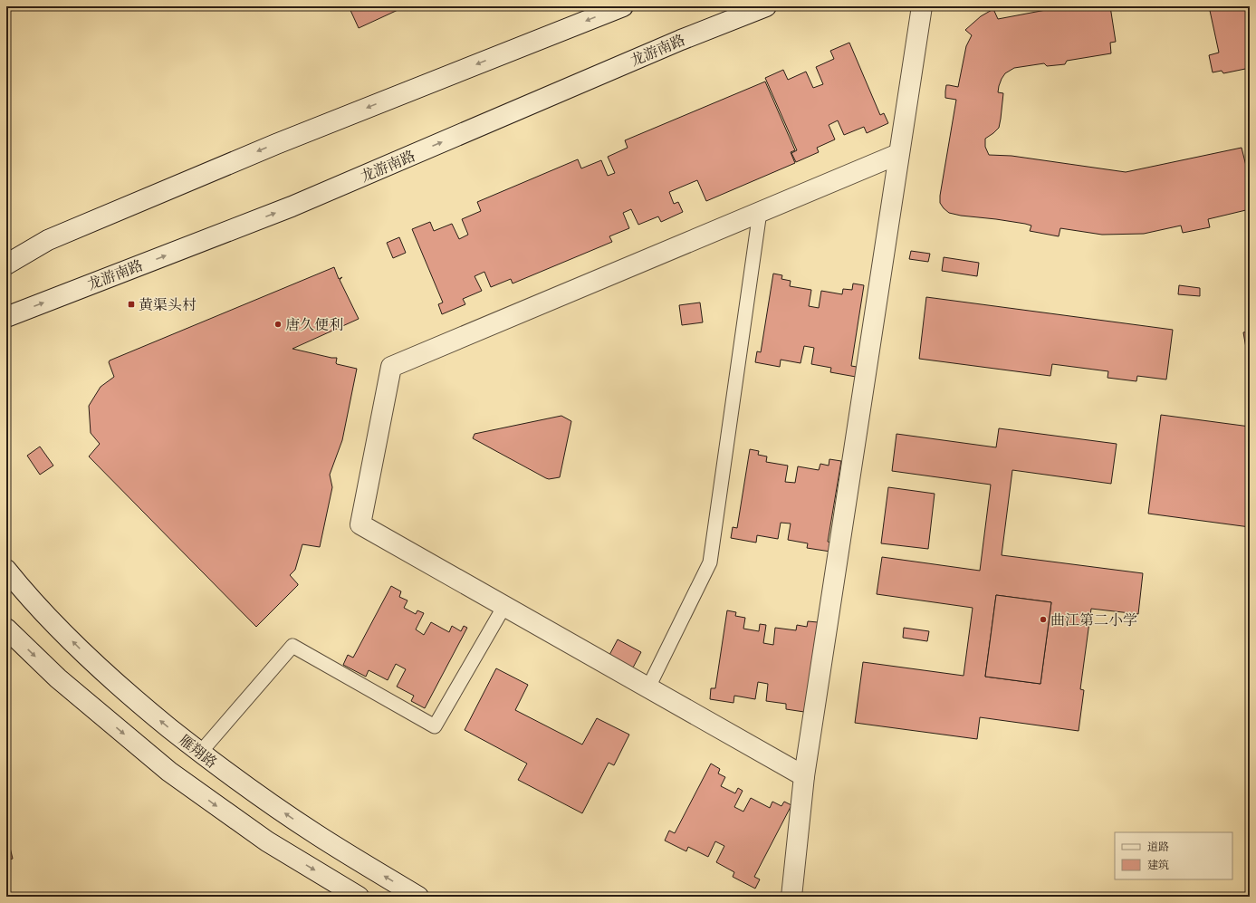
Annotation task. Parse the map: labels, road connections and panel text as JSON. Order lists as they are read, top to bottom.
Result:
{
  "streets": {
    "main road": ["龙游南路", "雁翔路"]
  },
  "places": {
    "transit": ["黄渠头村"],
    "other": ["唐久便利", "曲江第二小学"]
  },
  "legend": ["道路", "建筑"]
}
